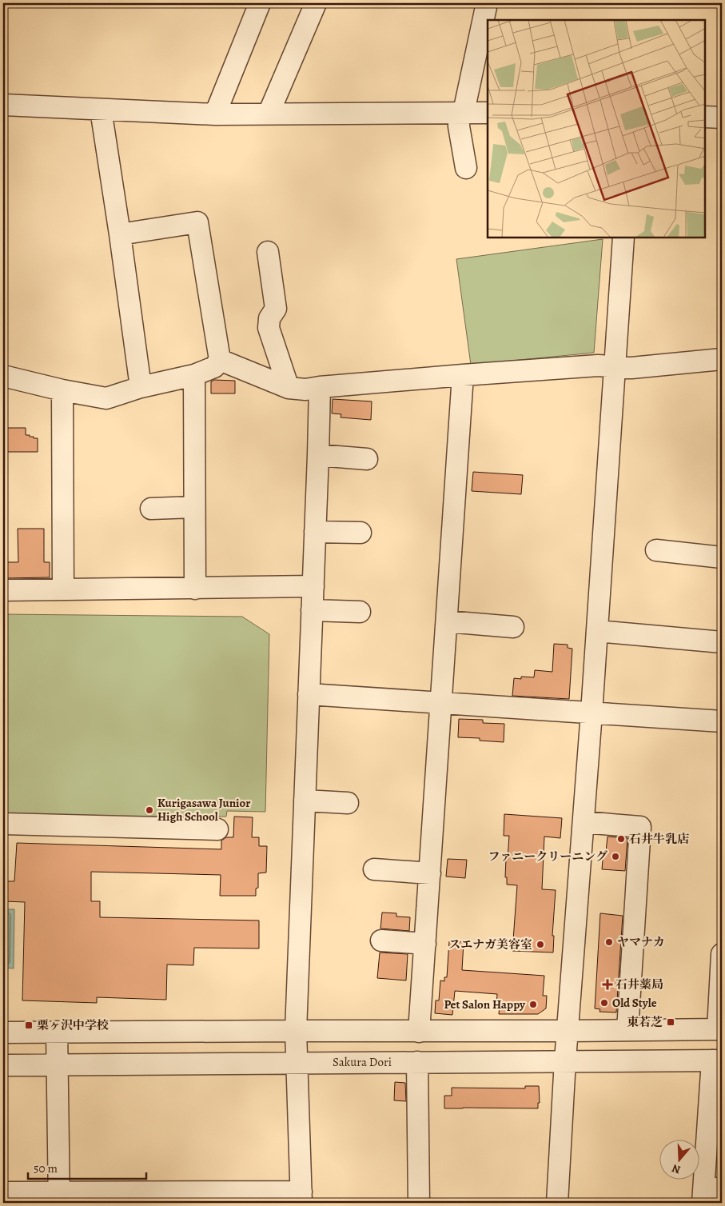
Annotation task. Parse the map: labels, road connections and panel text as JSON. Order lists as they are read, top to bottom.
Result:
{
  "streets": {
    "street": ["Sakura Dori"]
  },
  "places": {
    "other": [
      "Kurigasawa Junior High School",
      "石井牛乳店",
      "ファニークリーニング",
      "ヤマナカ",
      "スエナガ美容室",
      "Old Style",
      "Pet Salon Happy"
    ],
    "health": ["石井薬局"],
    "transit": ["東若芝", "栗ヶ沢中学校"]
  },
  "scale_bar": "50 m",
  "north": "bottom"
}
